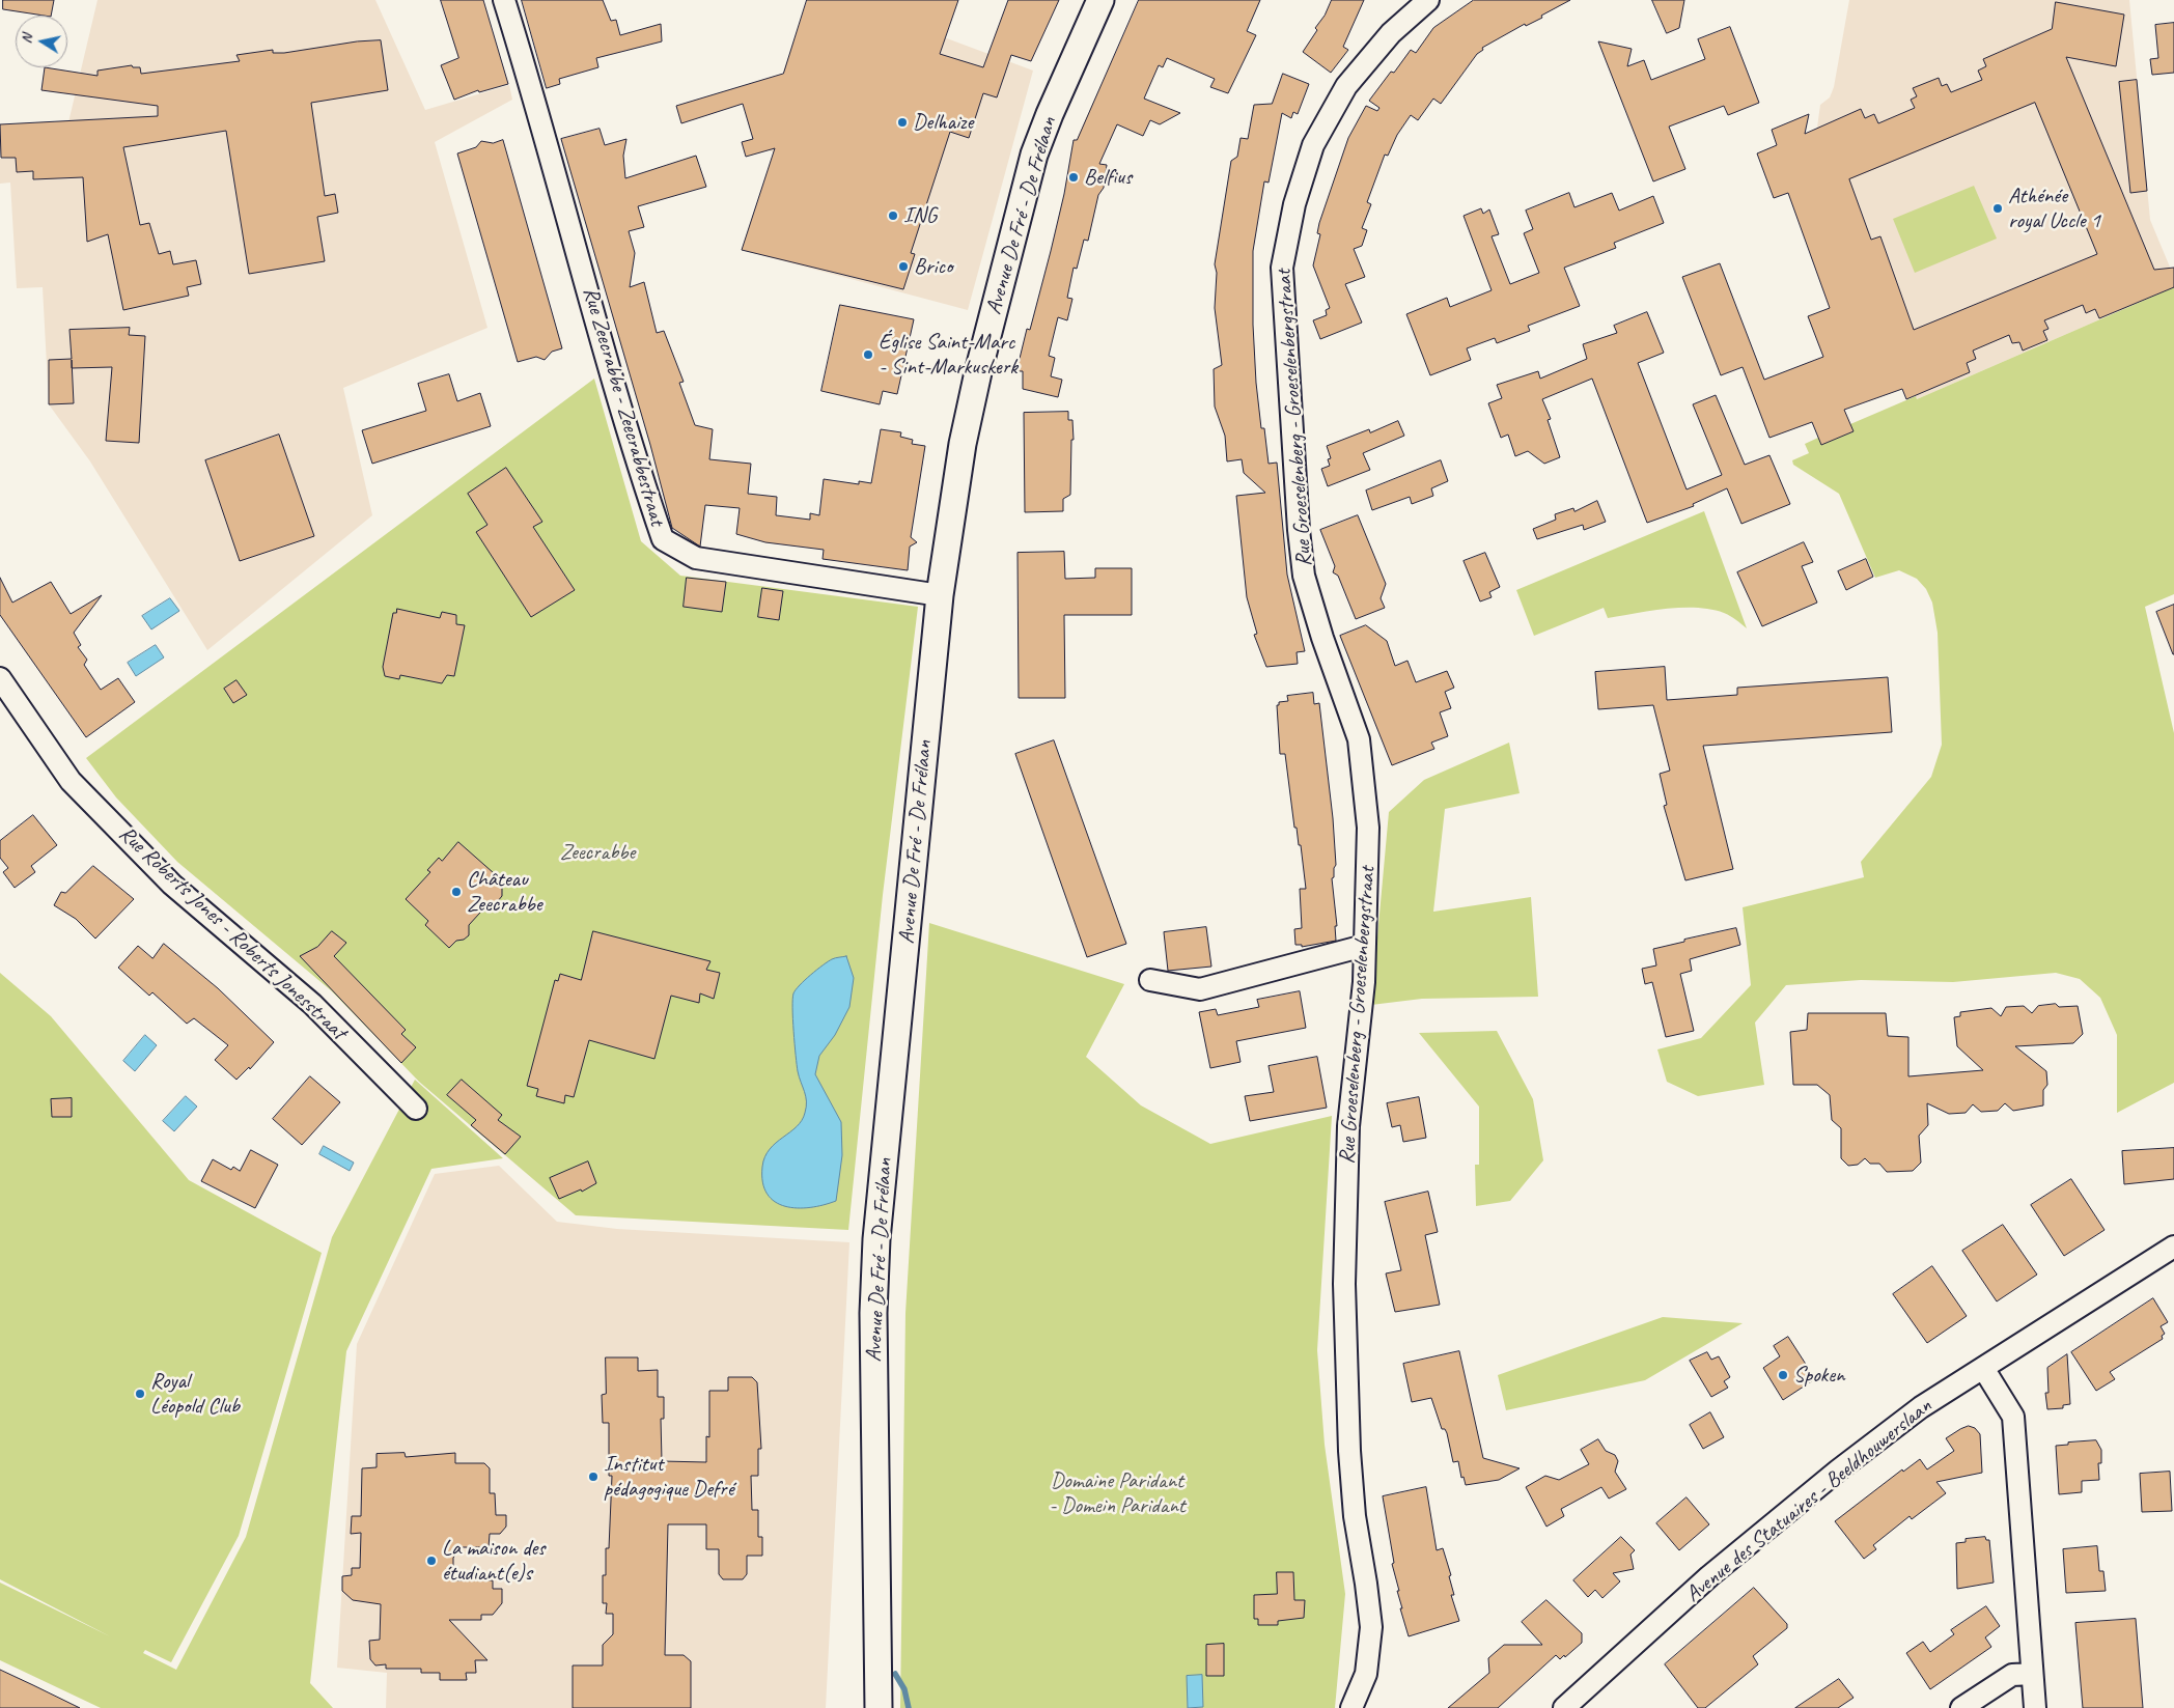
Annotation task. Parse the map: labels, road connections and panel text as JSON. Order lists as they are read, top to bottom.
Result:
{
  "streets": {
    "main road": ["Avenue De Fré - De Frélaan"],
    "street": [
      "Rue Zeecrabbe - Zeecrabbestraat",
      "Rue Groeselenberg - Groeselenbergstraat",
      "Rue Roberts Jones - Roberts Jonesstraat",
      "Avenue des Statuaires - Beeldhouwerslaan"
    ]
  },
  "crossings": [
    ["Avenue De Fré - De Frélaan", "Rue Zeecrabbe - Zeecrabbestraat"]
  ],
  "parks": ["Zeecrabbe", "Domaine Paridant - Domein Paridant"],
  "places": [
    "Delhaize",
    "Belfius",
    "Athénée royal Uccle 1",
    "ING",
    "Brico",
    "Église Saint-Marc - Sint-Markuskerk",
    "Château Zeecrabbe",
    "Spoken",
    "Royal Léopold Club",
    "Institut pédagogique Defré",
    "La maison des étudiant(e)s"
  ],
  "north": "left"
}
